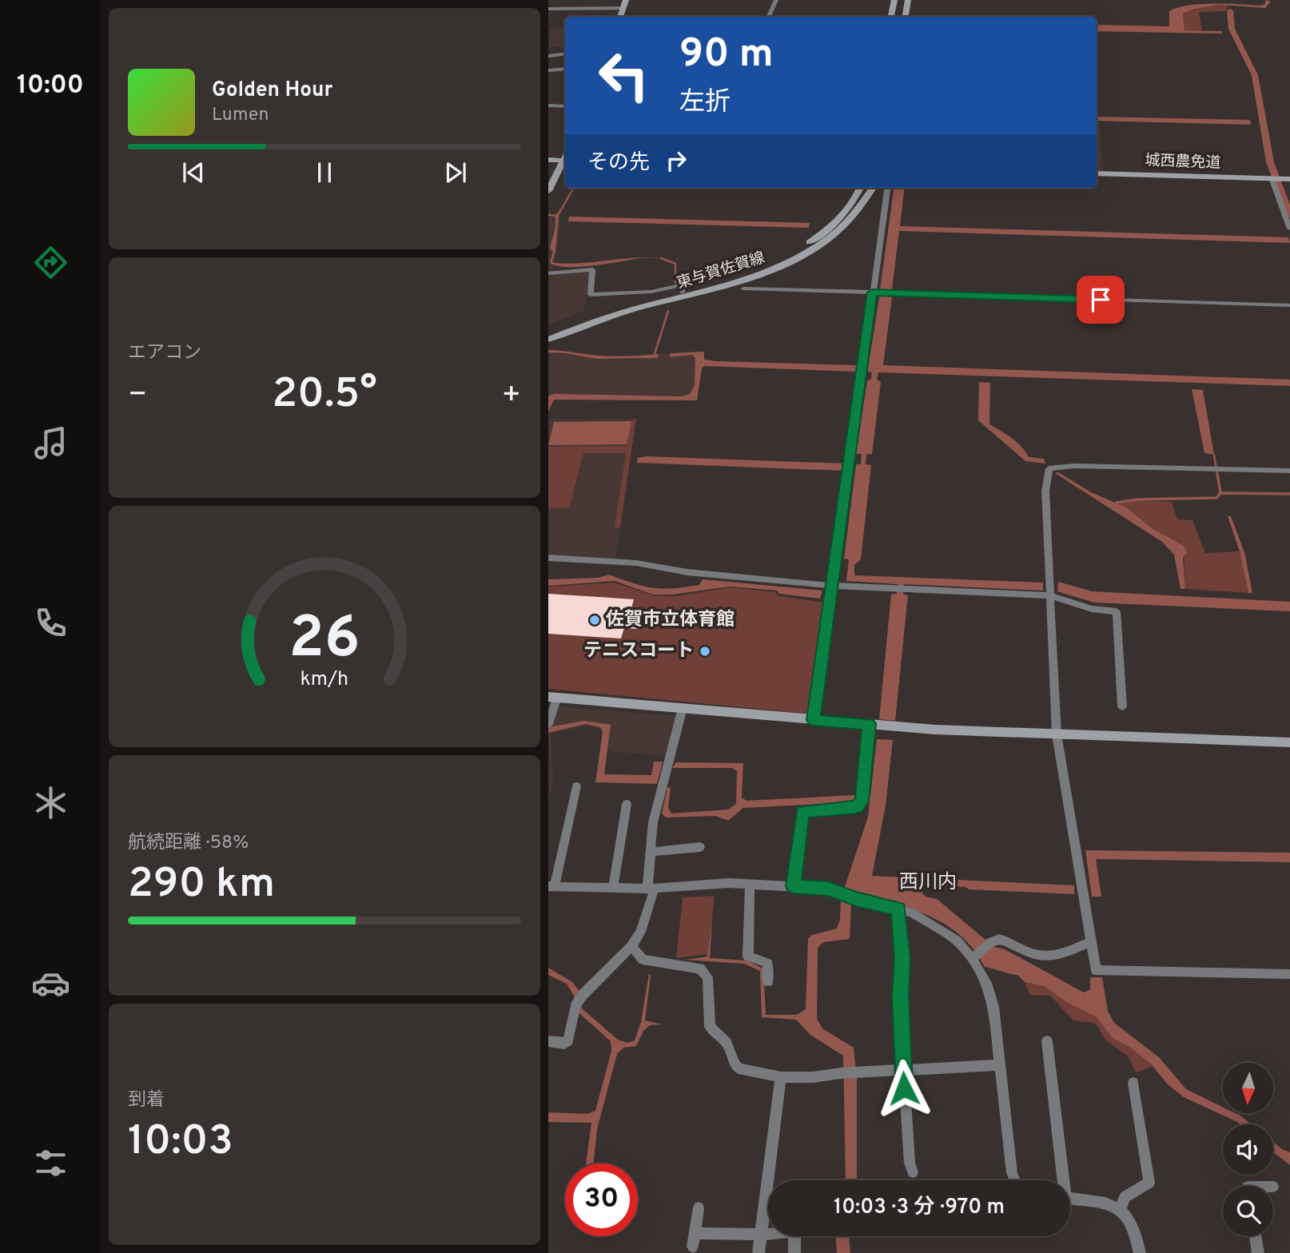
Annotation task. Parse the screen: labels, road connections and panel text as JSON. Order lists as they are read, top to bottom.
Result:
{
  "streets": {
    "main road": ["城西農免道", "東与賀佐賀線"]
  },
  "districts": ["西川内"],
  "places": ["佐賀市立体育館", "テニスコート"],
  "north": "bottom",
  "page": {
    "tabs": "10:00",
    "turn": ["90 m", "左折"],
    "song": ["Golden Hour", "Lumen"],
    "then": "その先",
    "tile": [
      "エアコン",
      ["航続距離 · 58%", "290 km"],
      ["到着", "10:03"]
    ],
    "heat": ["−", "20.5°", "+"],
    "limit": "30",
    "trip": "10:03 · 3 分 · 970 m",
    "gauge": ["26", "km/h"]
  }
}
